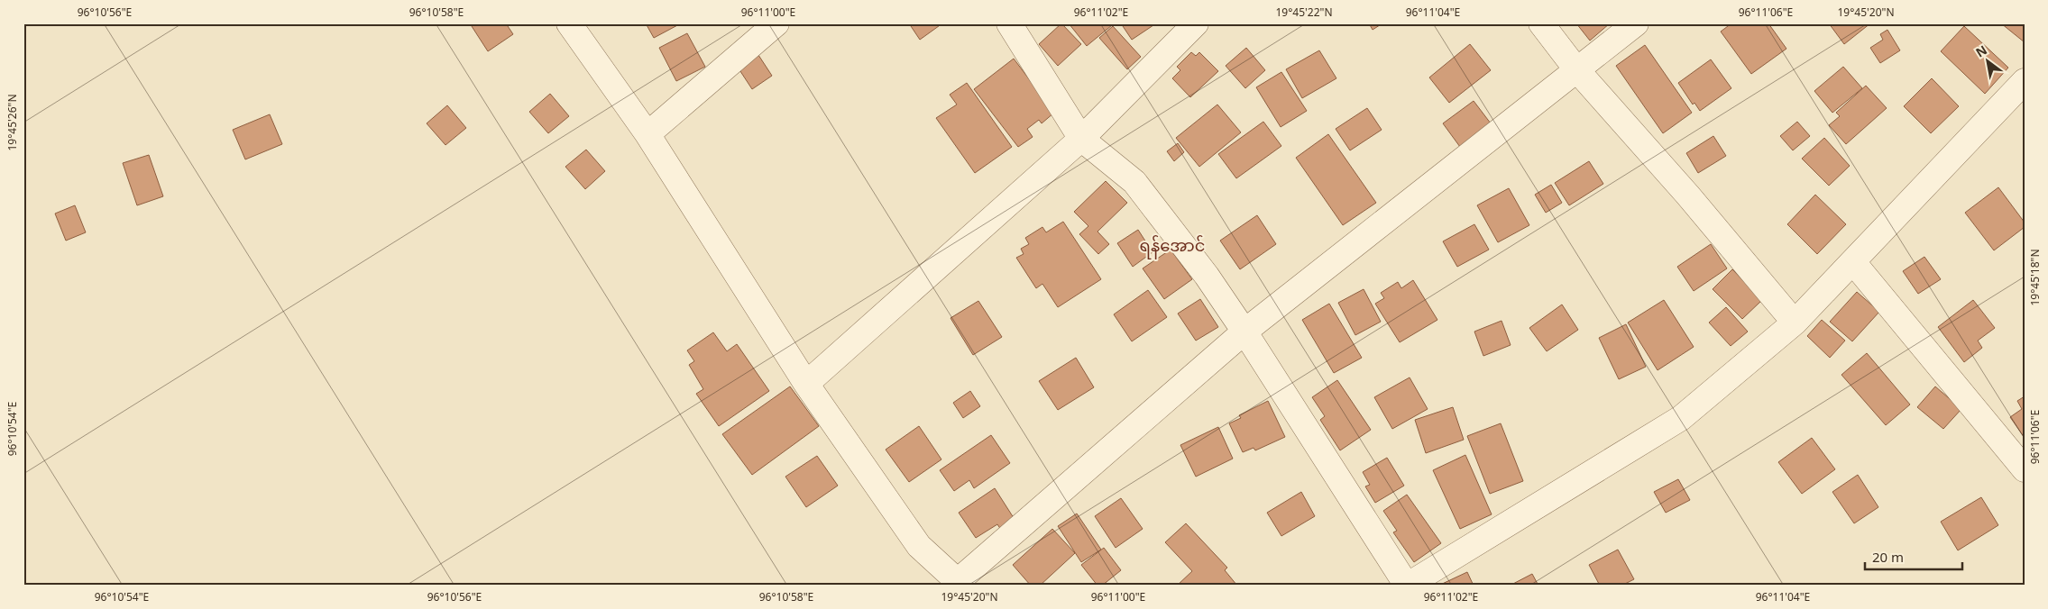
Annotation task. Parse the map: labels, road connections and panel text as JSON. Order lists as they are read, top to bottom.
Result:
{
  "districts": ["ရန်အောင်"],
  "scale_bar": "20 m",
  "north": "top left",
  "coordinates": [
    "96°10'56\"E",
    "96°10'58\"E",
    "96°11'00\"E",
    "96°11'02\"E",
    "19°45'22\"N",
    "96°11'04\"E",
    "96°11'06\"E",
    "19°45'20\"N",
    "19°45'26\"N",
    "19°45'18\"N",
    "96°10'54\"E"
  ]
}
